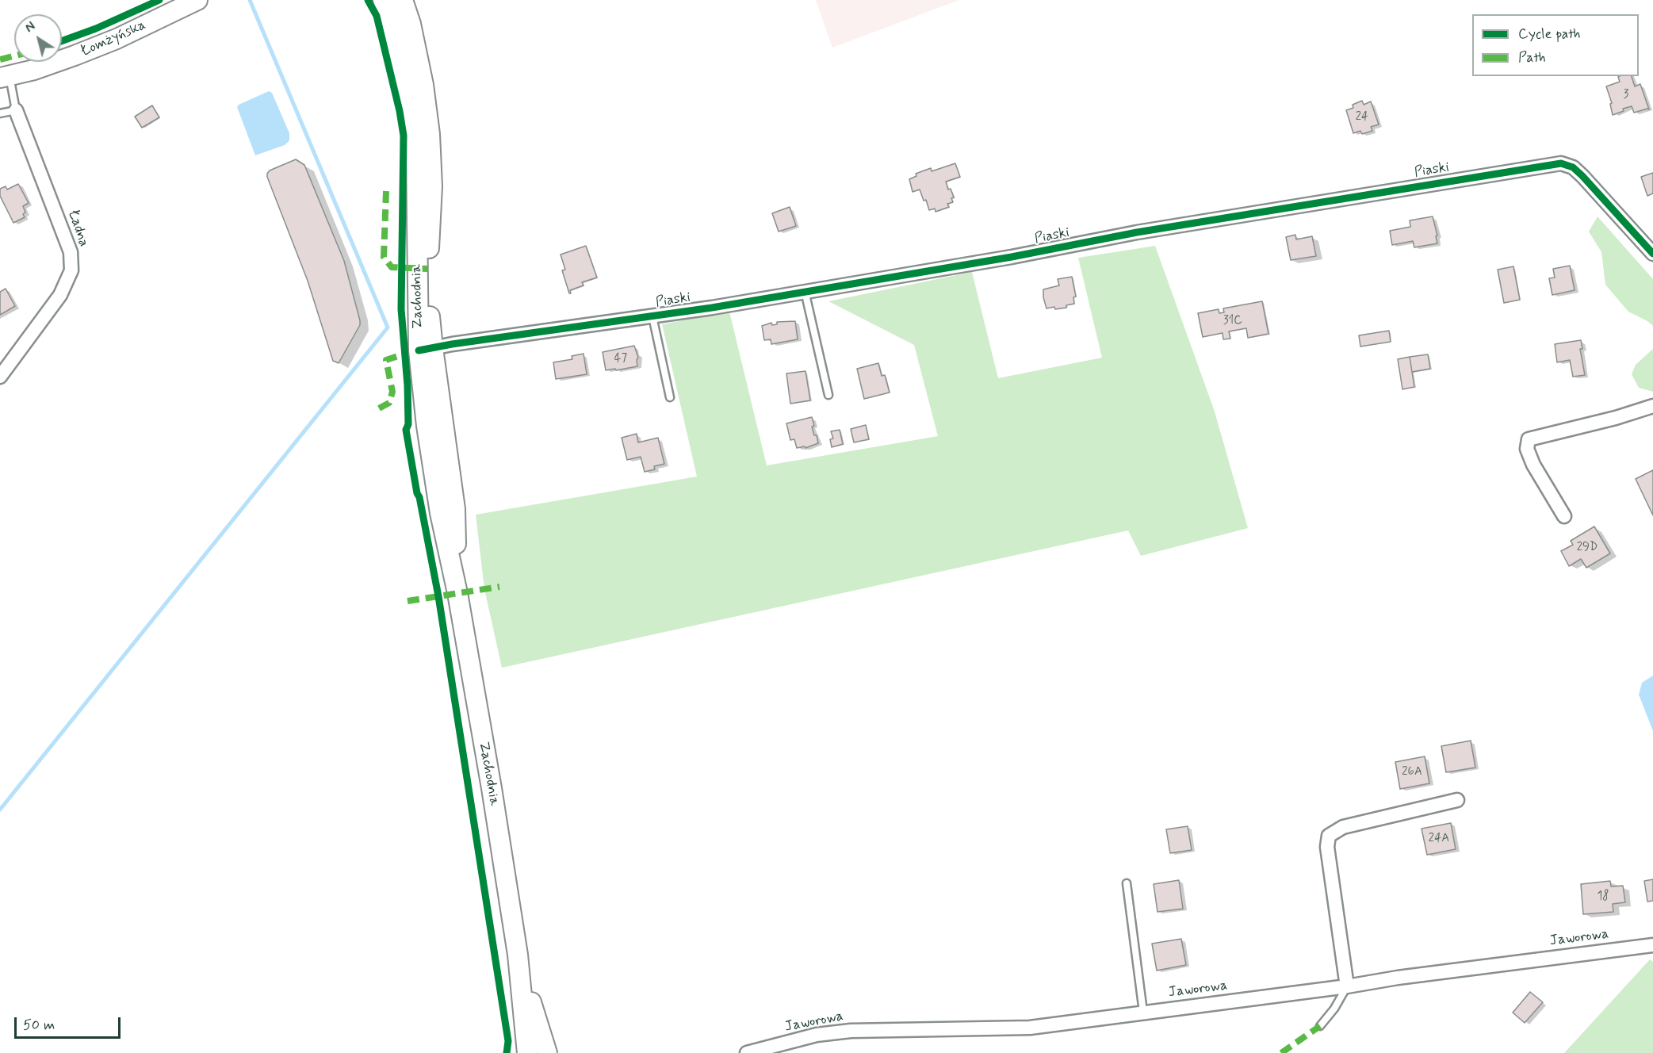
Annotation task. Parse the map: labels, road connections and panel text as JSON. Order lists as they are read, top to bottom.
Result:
{
  "streets": {
    "main road": ["Łomżyńska", "Zachodnia"],
    "street": ["Piaski", "Ładna", "Jaworowa"]
  },
  "crossings": [
    ["Łomżyńska", "Ładna"],
    ["Piaski", "Zachodnia"]
  ],
  "house_numbers": [
    "3",
    "24",
    "31C",
    "47",
    "29D",
    "26A",
    "24A",
    "18"
  ],
  "legend": ["Cycle path", "Path"],
  "scale_bar": "50 m",
  "north": "top left"
}
